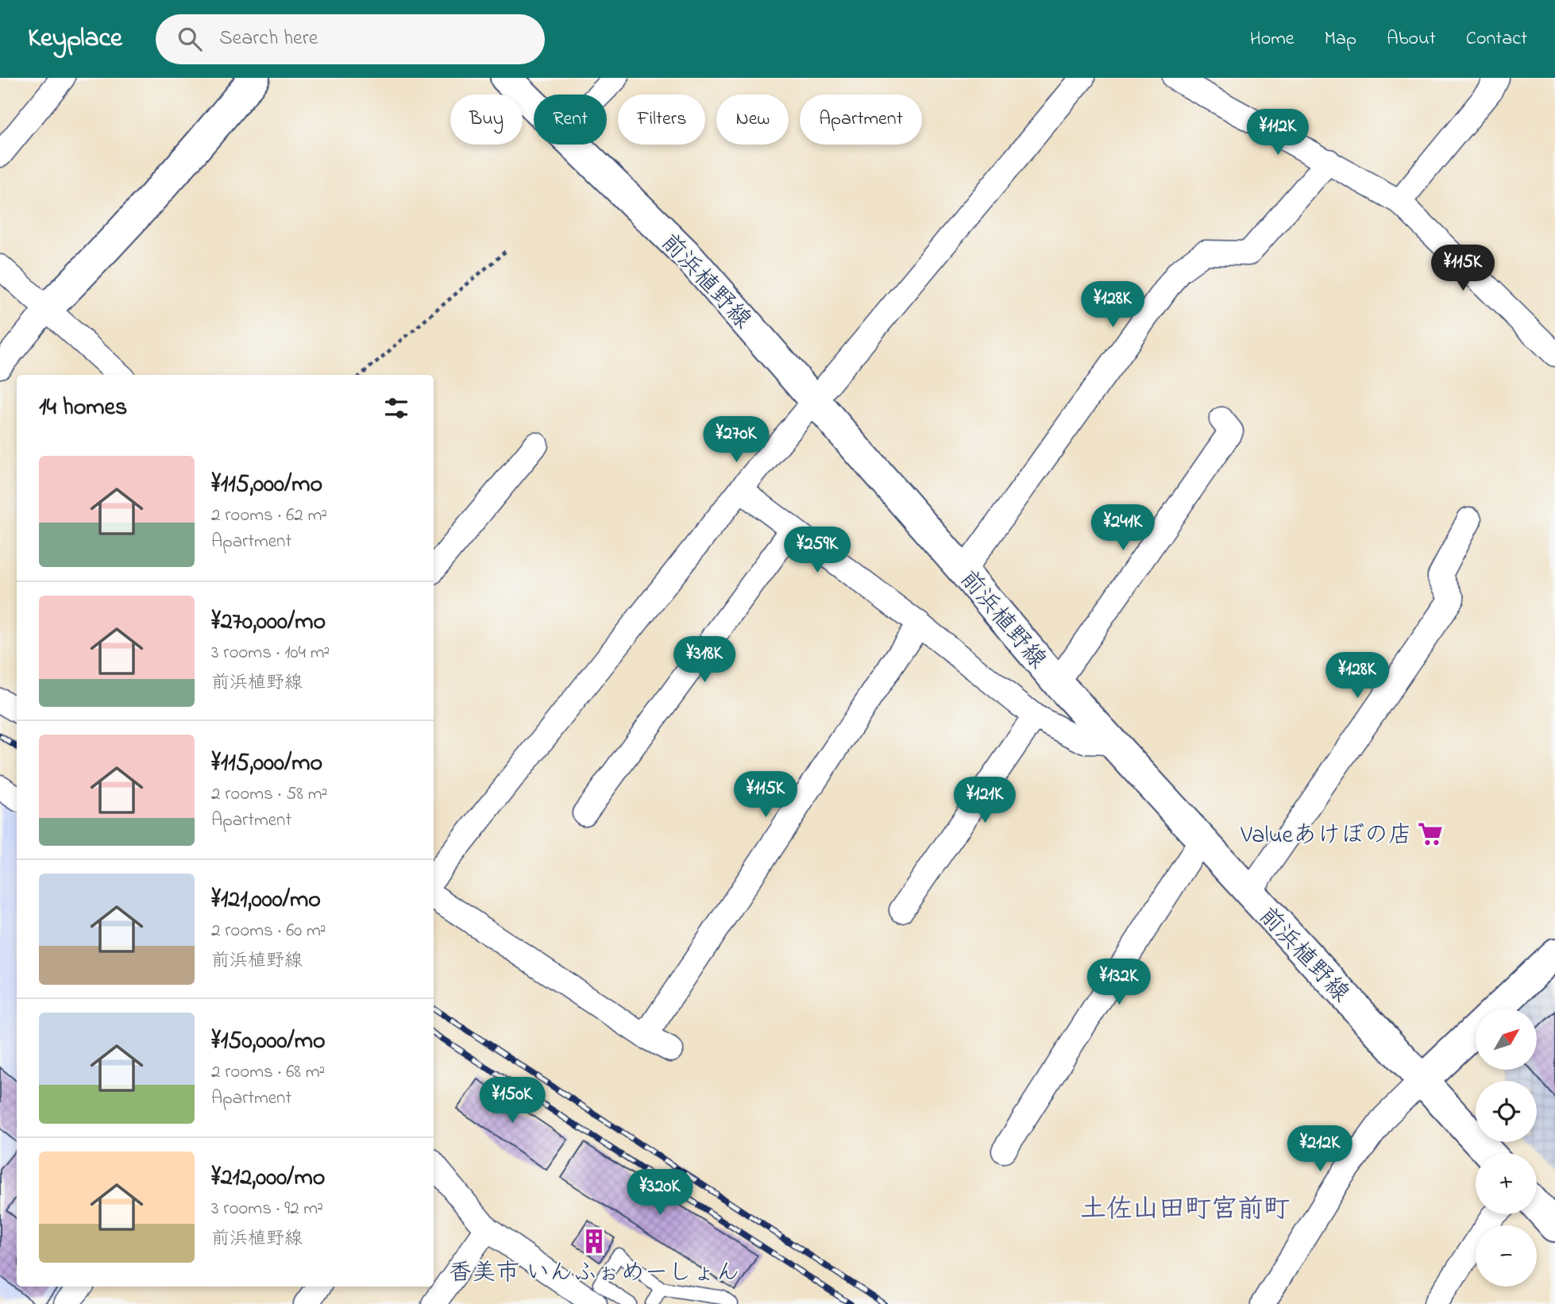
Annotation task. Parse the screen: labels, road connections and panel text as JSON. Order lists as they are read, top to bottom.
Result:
{
  "streets": {
    "main road": ["前浜植野線"]
  },
  "districts": ["土佐山田町宮前町"],
  "places": {
    "supermarket": ["Valueあけぼの店"],
    "building": ["香美市 いんふぉめーしょん"]
  },
  "north": "top right",
  "page": {
    "header": "Keyplace",
    "search": "Search here",
    "nav": [
      "Home",
      "Map",
      "About",
      "Contact"
    ],
    "chip": [
      "Buy",
      "Rent",
      "Filters",
      "New",
      "Apartment"
    ],
    "price": [
      "¥112K",
      "¥115K",
      "¥128K",
      "¥270K",
      "¥241K",
      "¥259K",
      "¥318K",
      "¥128K",
      "¥115K",
      "¥121K",
      "¥132K",
      "¥150K",
      "¥212K",
      "¥320K"
    ],
    "heading": "14 homes",
    "list": [
      {
        "name": "¥115,000/mo",
        "note": "2 rooms · 62 m² · Apartment"
      },
      {
        "name": "¥270,000/mo",
        "note": "3 rooms · 104 m² · 前浜植野線"
      },
      {
        "name": "¥115,000/mo",
        "note": "2 rooms · 58 m² · Apartment"
      },
      {
        "name": "¥121,000/mo",
        "note": "2 rooms · 60 m² · 前浜植野線"
      },
      {
        "name": "¥150,000/mo",
        "note": "2 rooms · 68 m² · Apartment"
      },
      {
        "name": "¥212,000/mo",
        "note": "3 rooms · 92 m² · 前浜植野線"
      }
    ],
    "map_buttons": ["+", "−"]
  }
}
